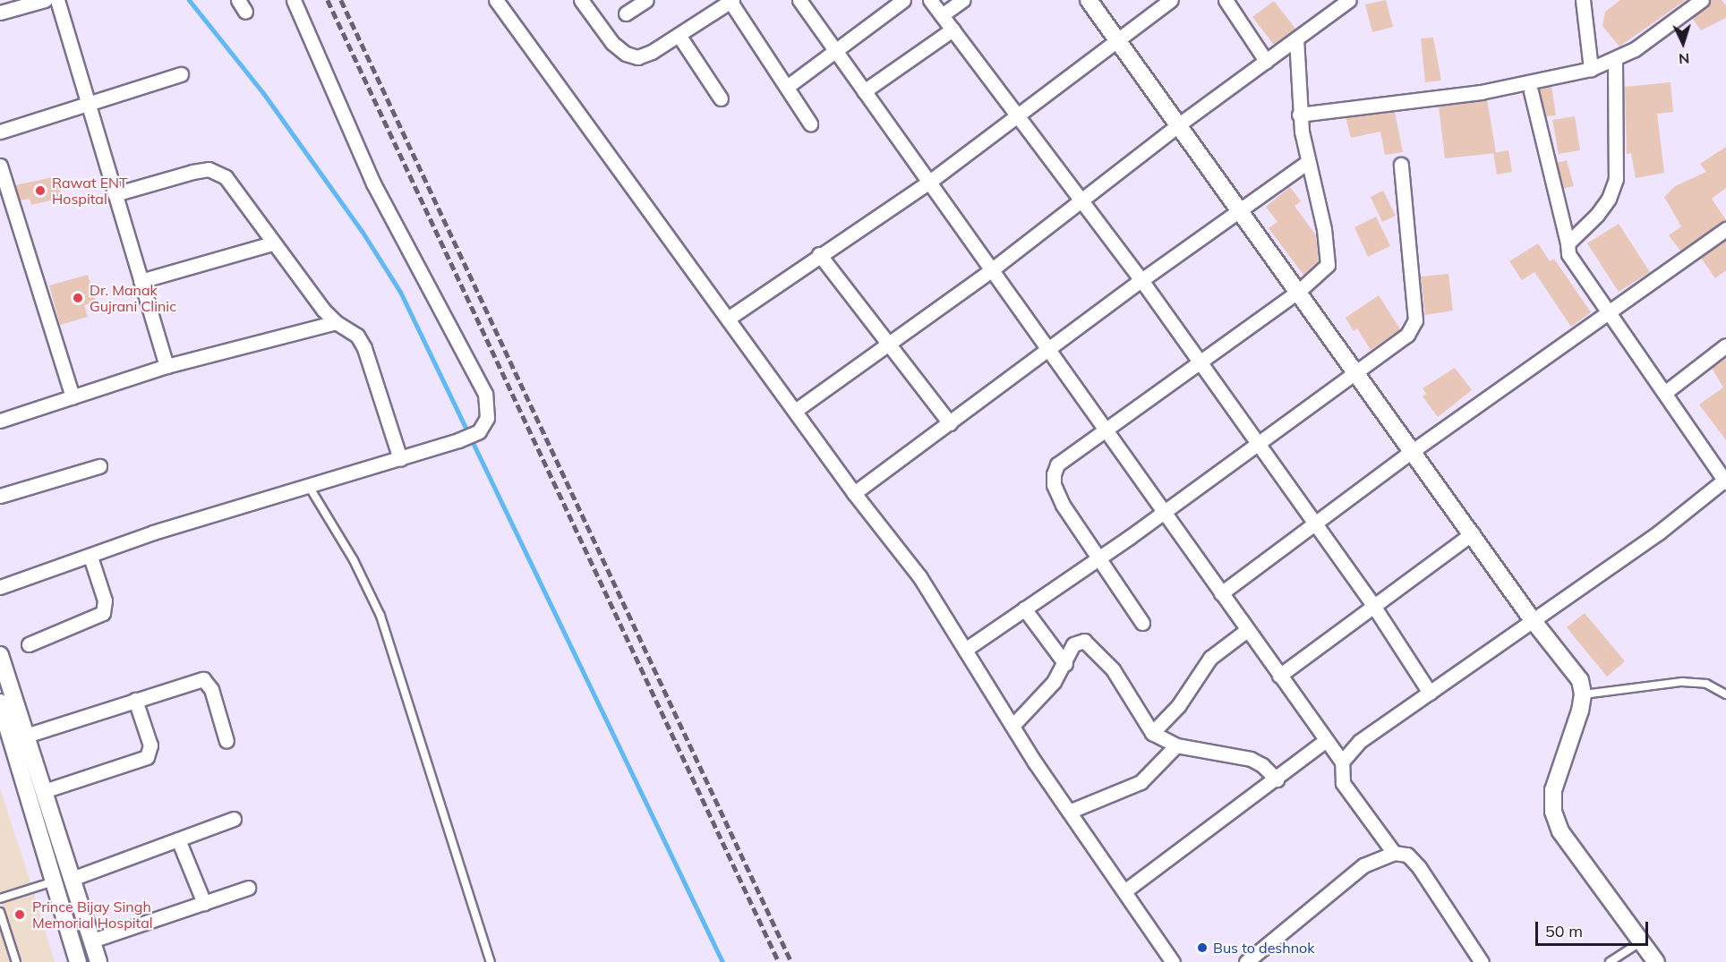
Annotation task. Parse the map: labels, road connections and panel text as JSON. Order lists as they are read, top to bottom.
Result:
{
  "places": [
    "Rawat ENT Hospital",
    "Dr. Manak Gujrani Clinic",
    "Prince Bijay Singh Memorial Hospital",
    "Bus to deshnok"
  ],
  "scale_bar": "50 m",
  "north": "bottom"
}
